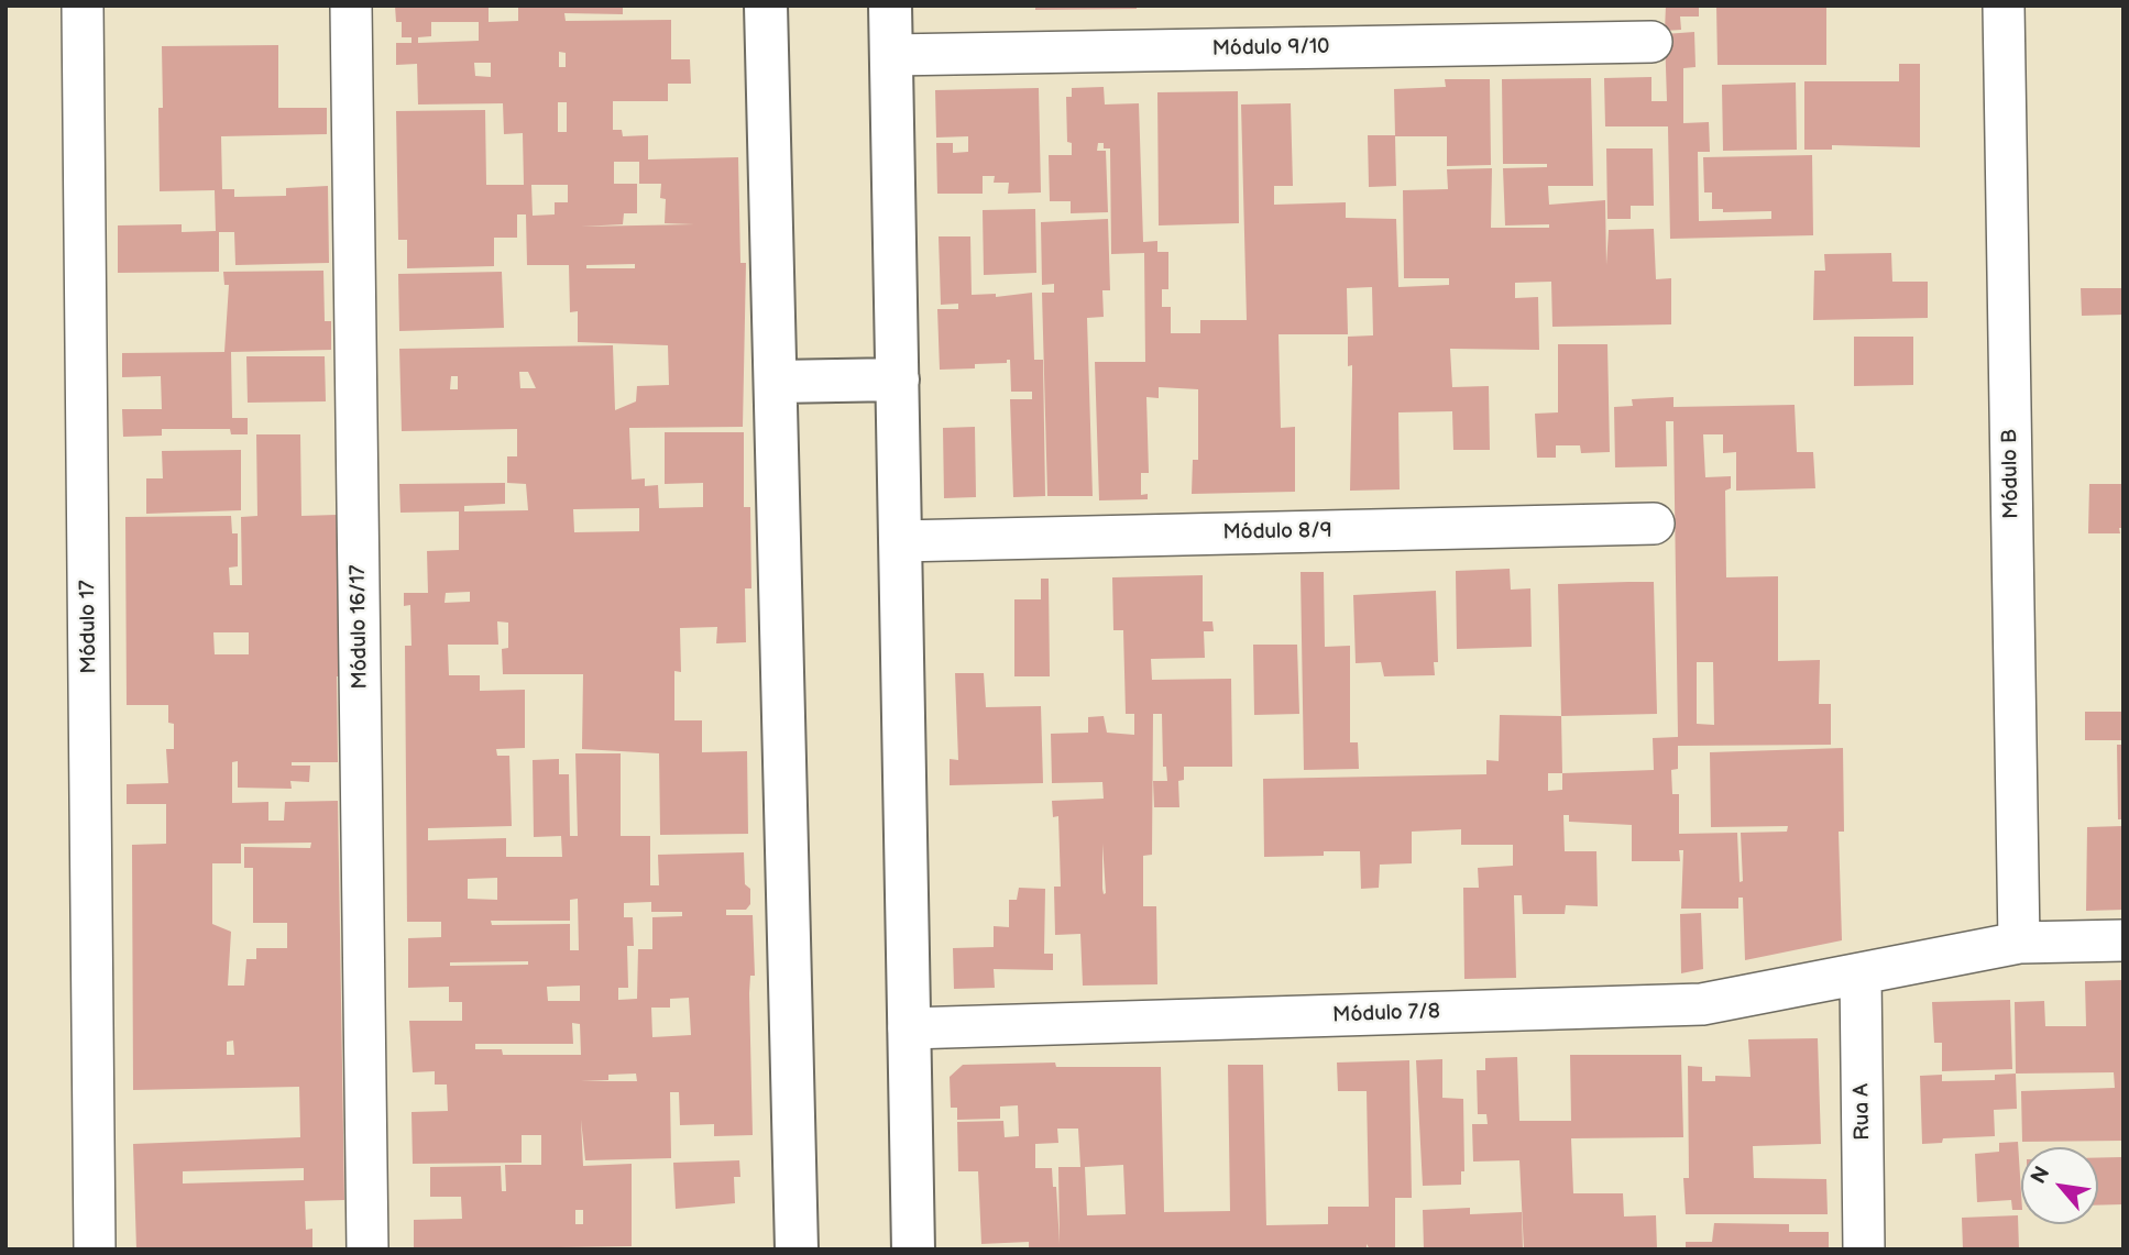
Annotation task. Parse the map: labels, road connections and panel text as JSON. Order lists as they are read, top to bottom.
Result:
{
  "streets": {
    "street": [
      "Módulo 9/10",
      "Módulo B",
      "Módulo 8/9",
      "Módulo 17",
      "Módulo 16/17",
      "Módulo 7/8",
      "Rua A"
    ]
  },
  "crossings": [
    ["Módulo B", "Módulo 7/8"],
    ["Módulo 7/8", "Rua A"]
  ],
  "north": "top left"
}
